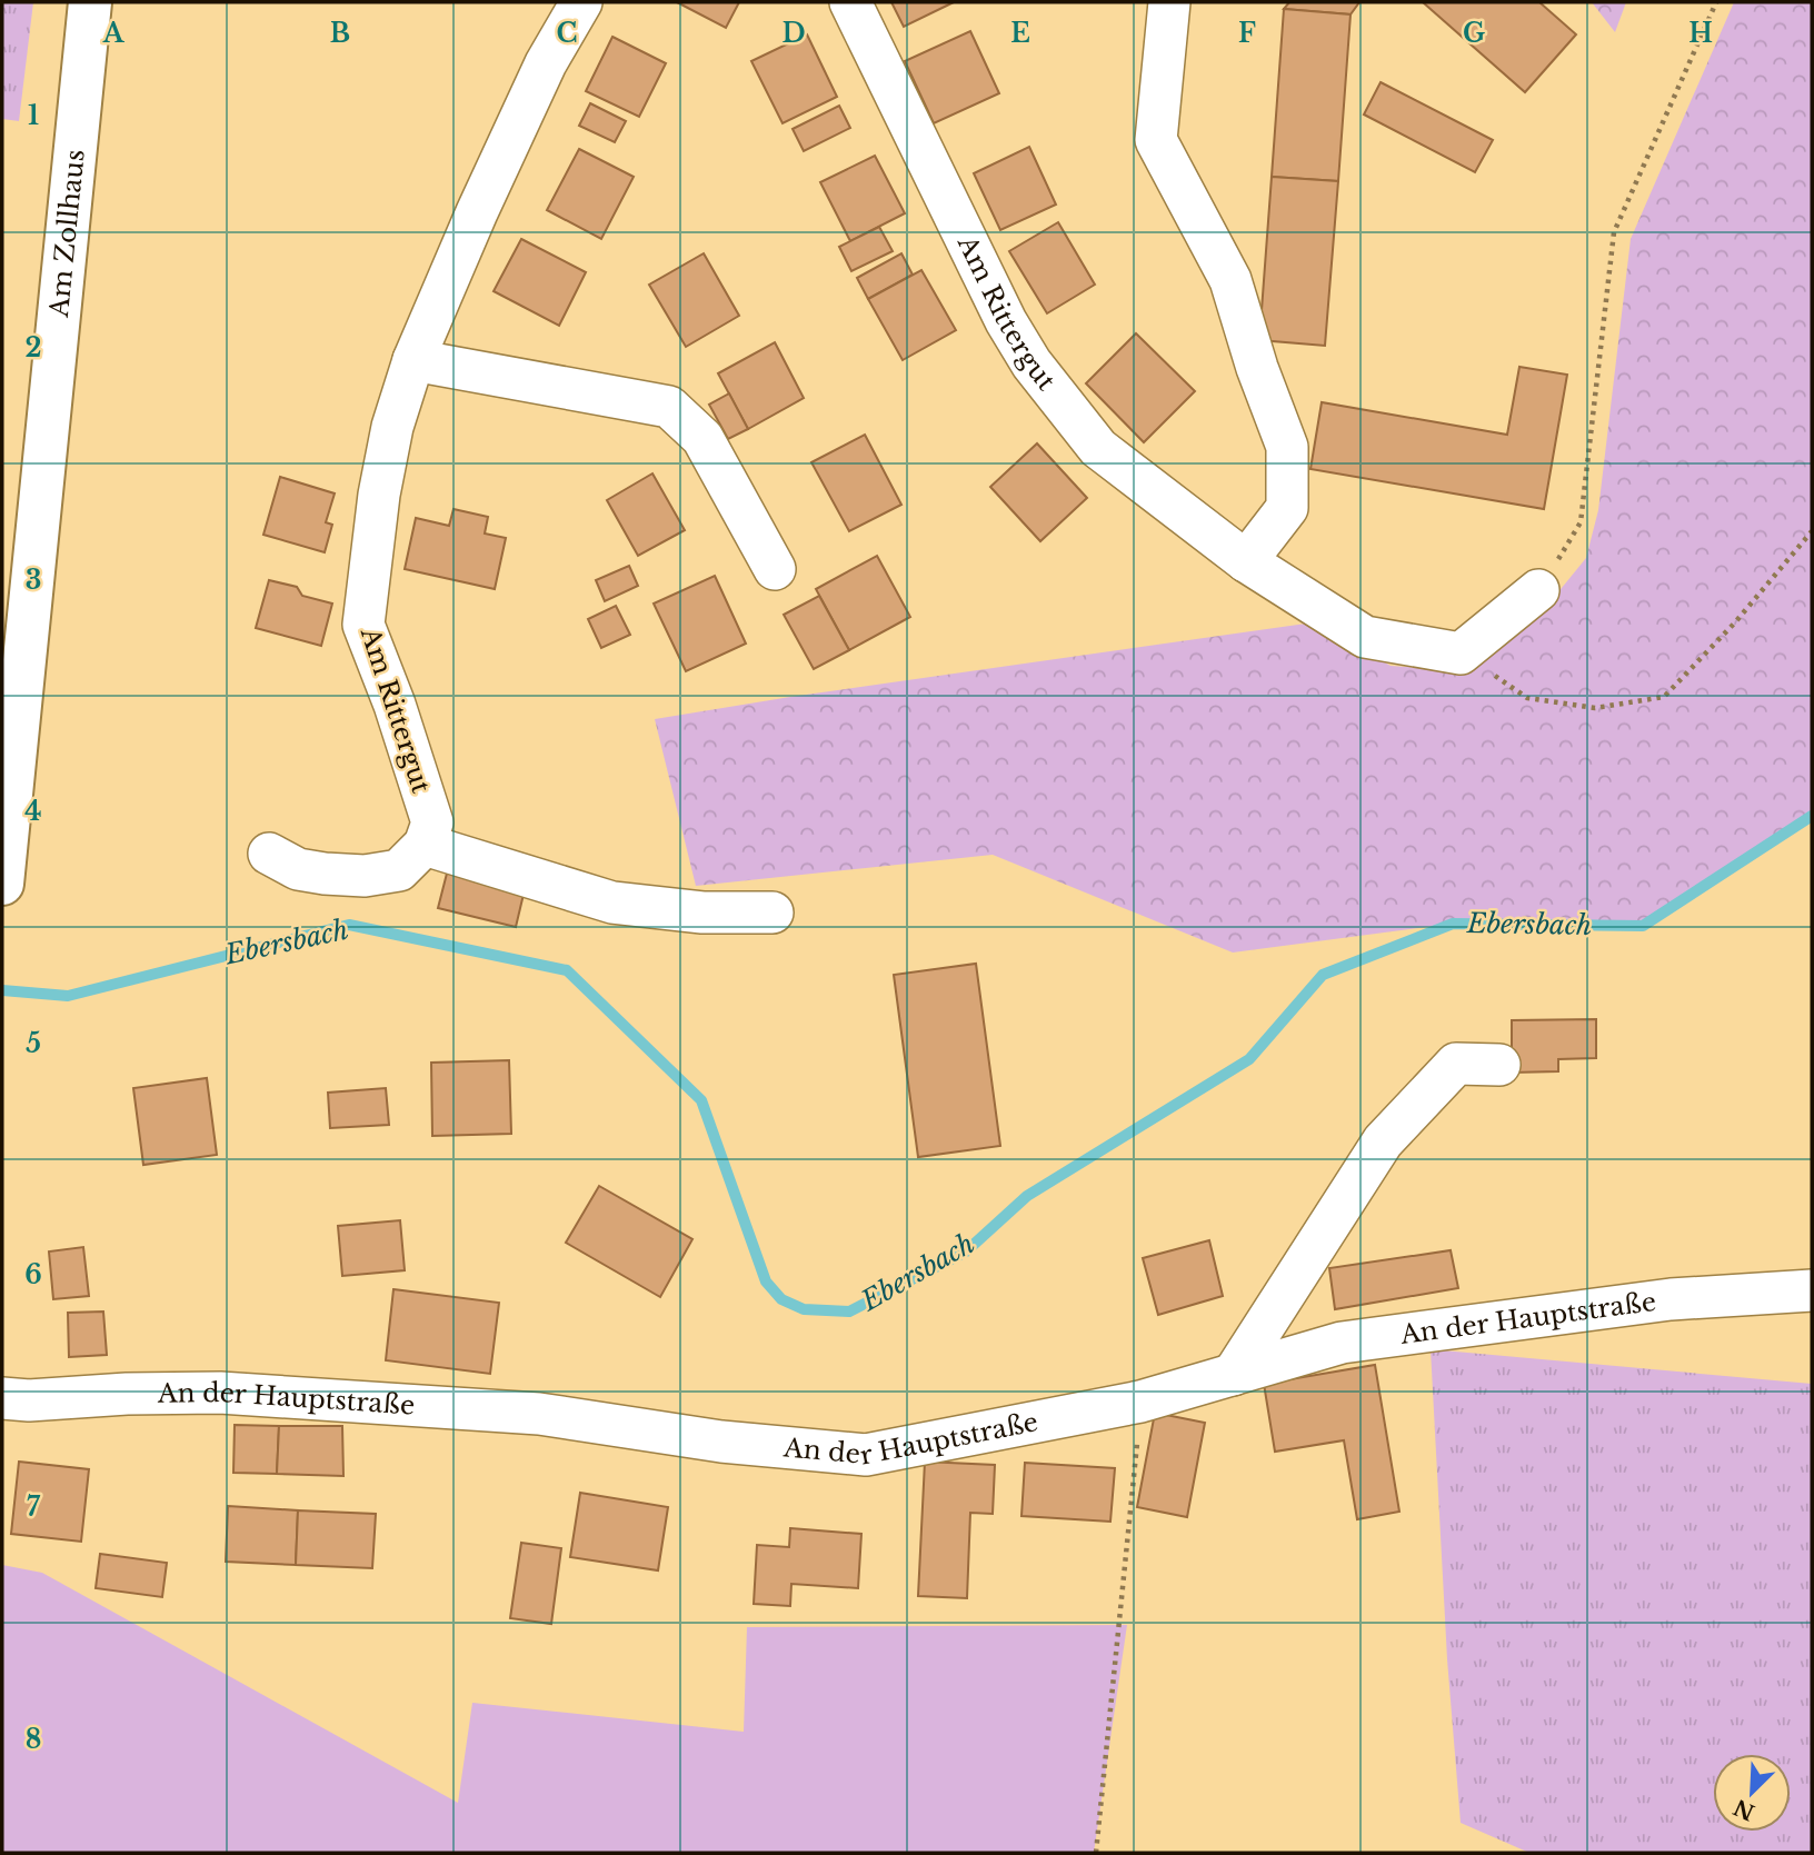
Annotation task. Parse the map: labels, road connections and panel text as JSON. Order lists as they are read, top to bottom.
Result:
{
  "streets": {
    "main road": ["Am Zollhaus"],
    "street": ["Am Rittergut", "An der Hauptstraße"]
  },
  "water": ["Ebersbach"],
  "north": "bottom left",
  "grid": {
    "columns": [
      "A",
      "B",
      "C",
      "D",
      "E",
      "F",
      "G",
      "H"
    ],
    "rows": [
      "1",
      "2",
      "3",
      "4",
      "5",
      "6",
      "7",
      "8"
    ]
  }
}
